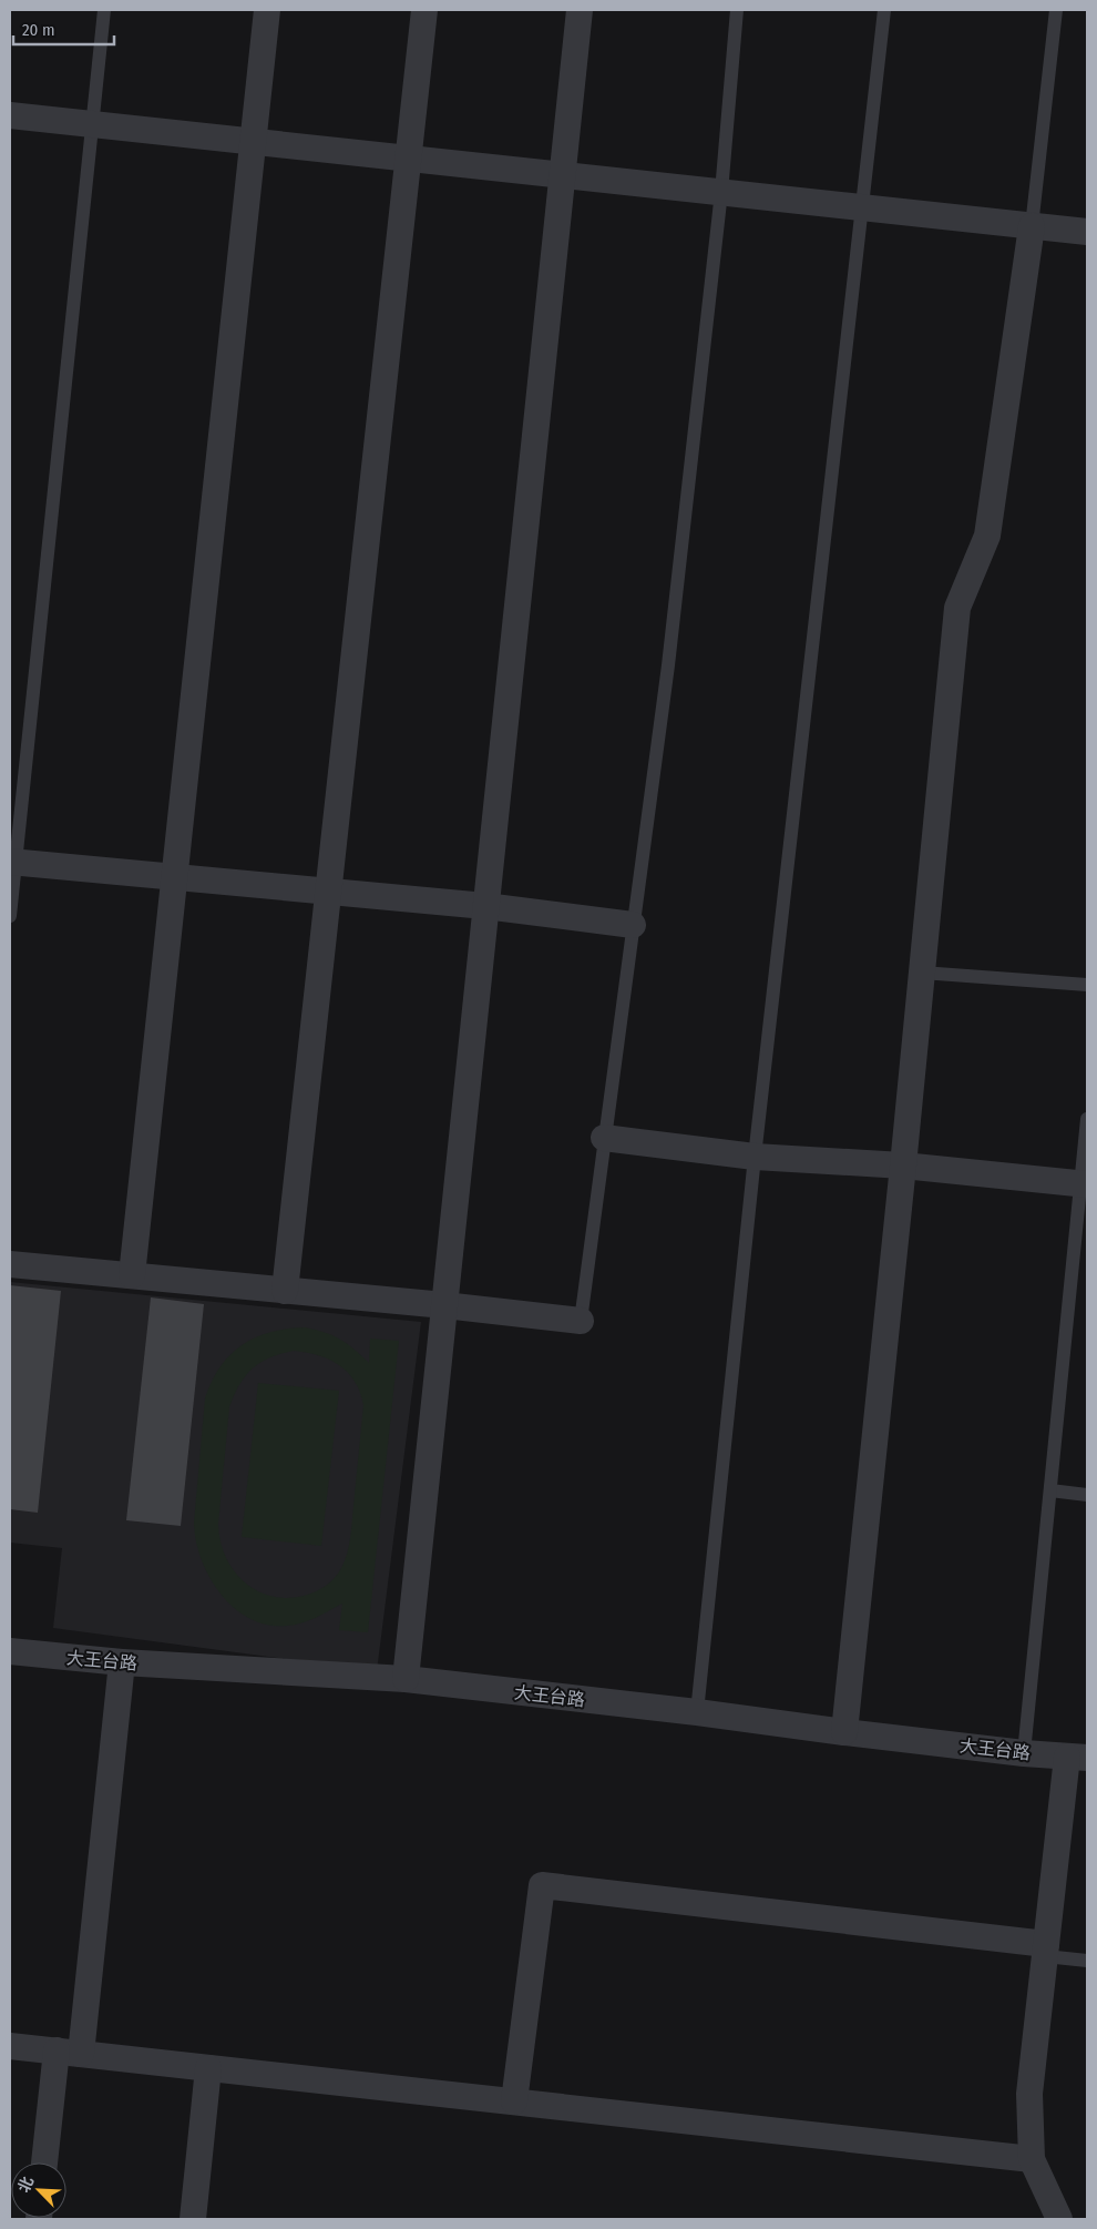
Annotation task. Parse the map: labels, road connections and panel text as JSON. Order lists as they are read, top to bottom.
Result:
{
  "streets": {
    "street": ["大王台路"]
  },
  "scale_bar": "20 m",
  "north": "top left"
}
